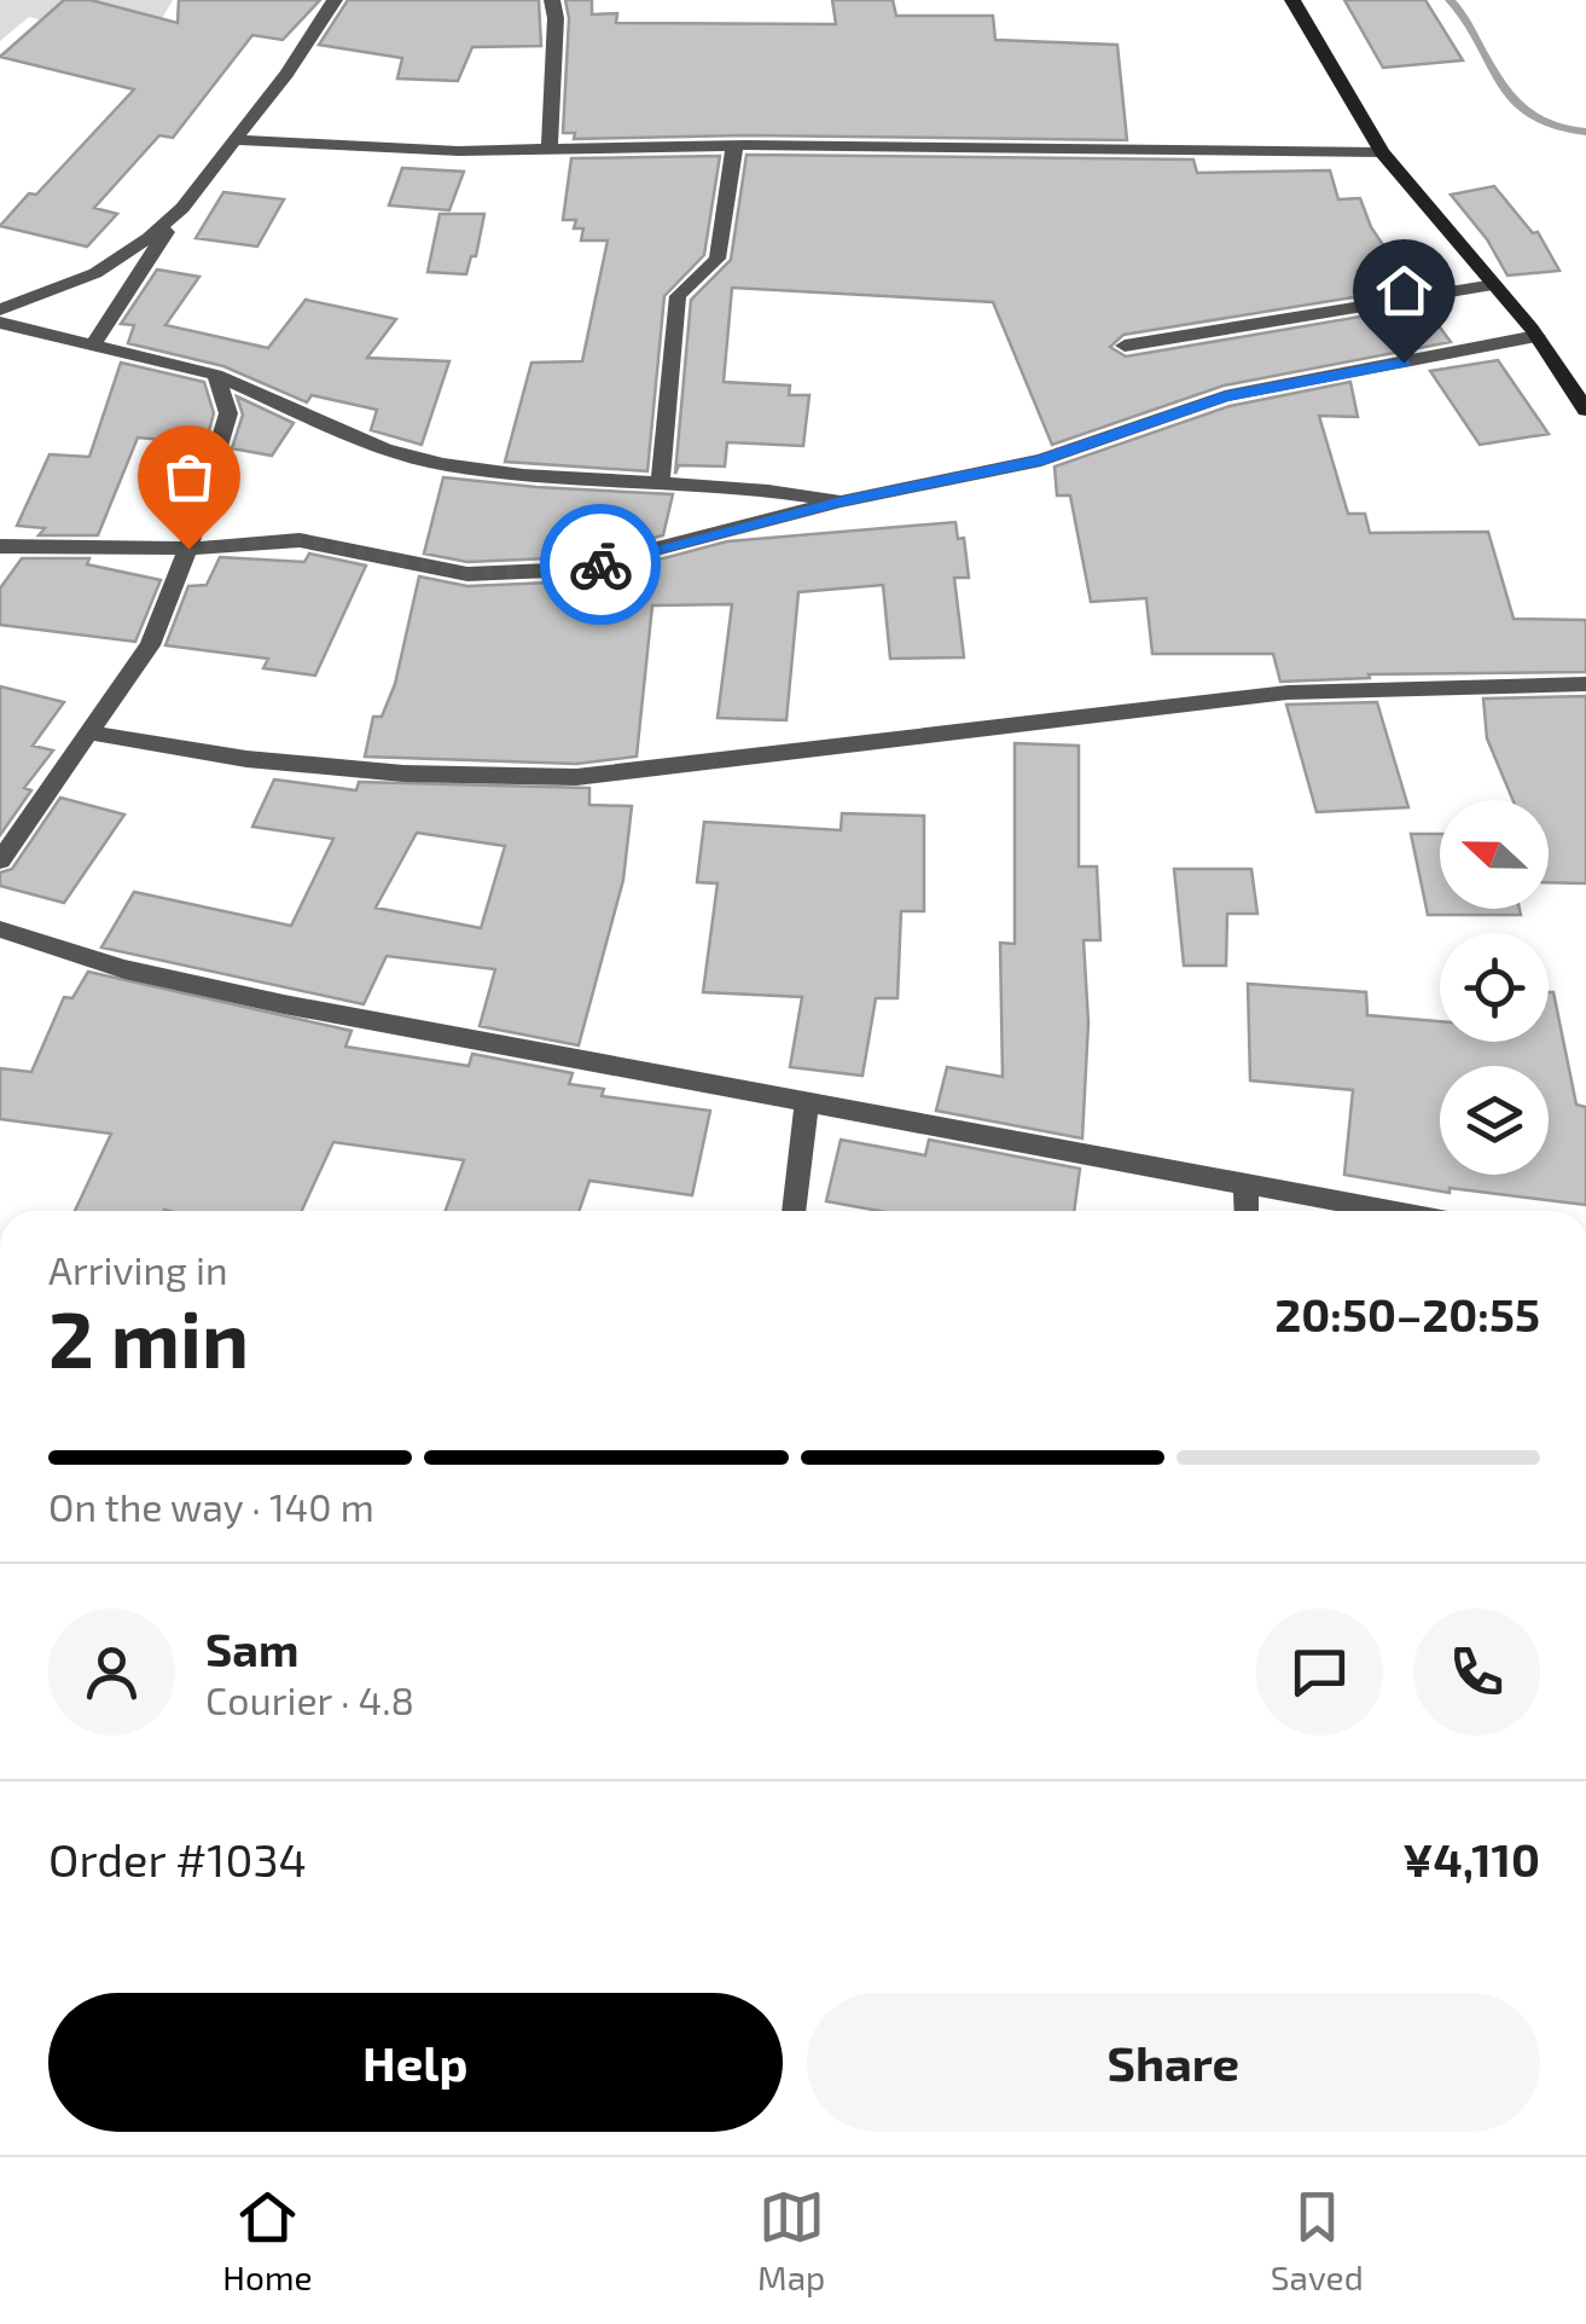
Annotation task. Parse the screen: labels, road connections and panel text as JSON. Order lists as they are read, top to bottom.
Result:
{
  "north": "left",
  "page": {
    "heading": ["2 min", "Arriving in", "20:50–20:55"],
    "panel": [
      "Sam",
      "Courier · 4.8",
      "Order #1034",
      "¥4,110"
    ],
    "bar": "On the way · 140 m",
    "buttons": ["Help", "Share"],
    "tabs": ["Home", "Map", "Saved"]
  }
}
